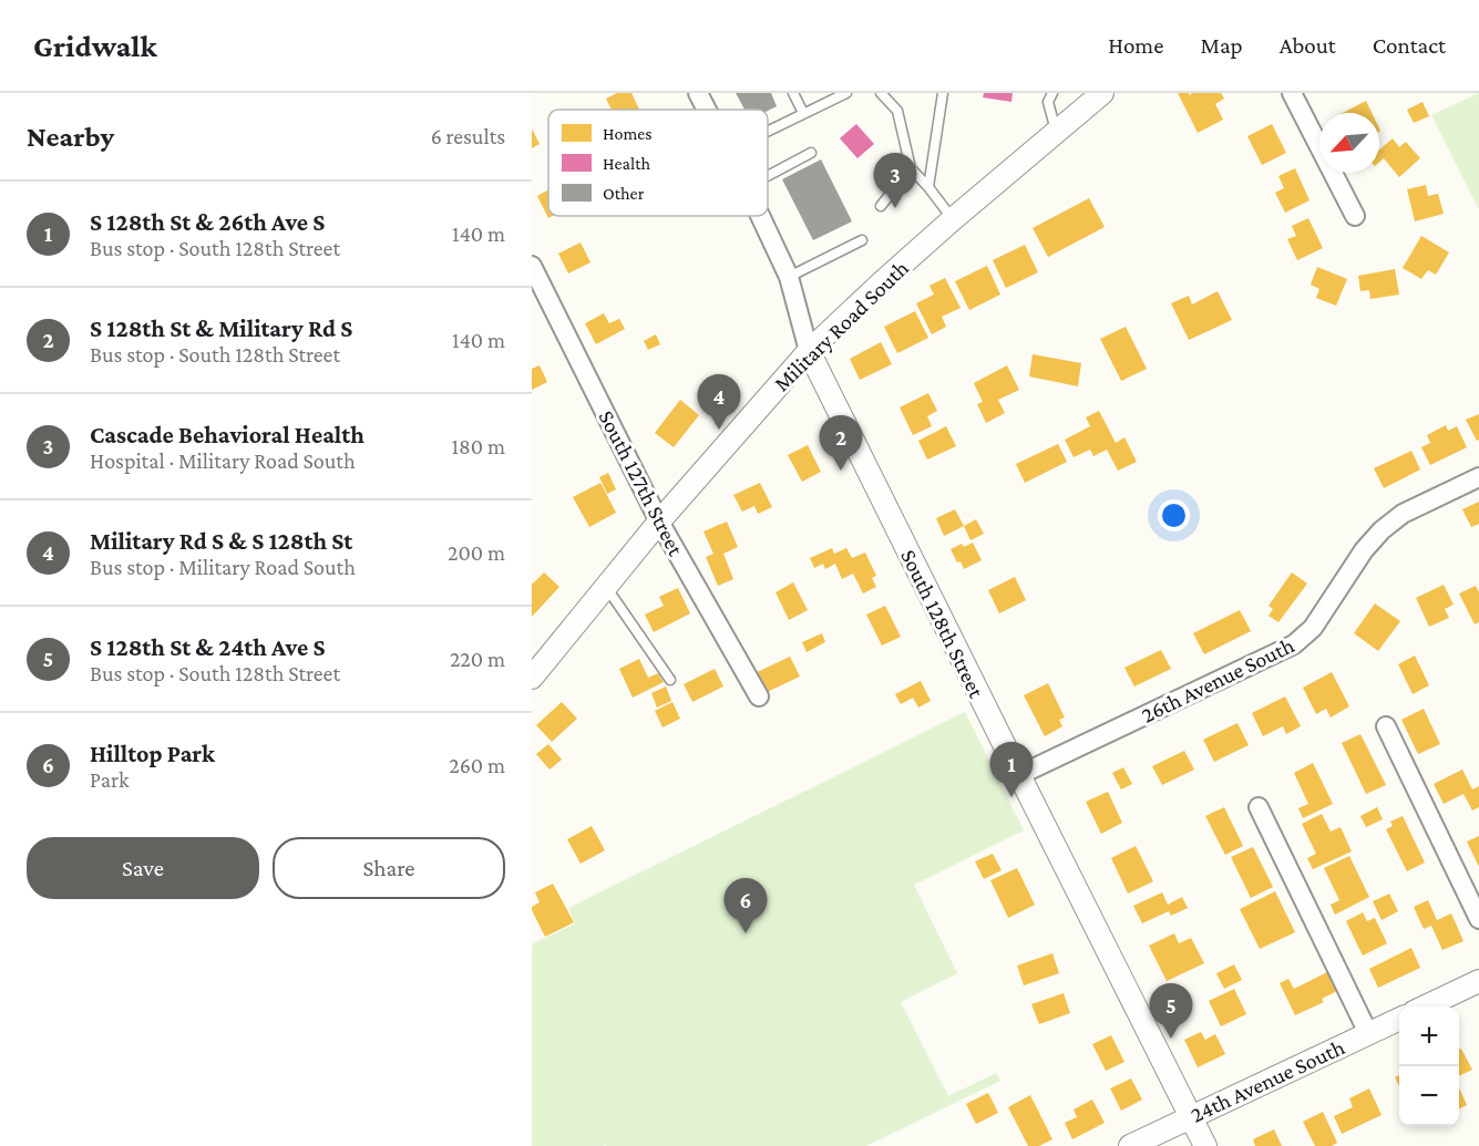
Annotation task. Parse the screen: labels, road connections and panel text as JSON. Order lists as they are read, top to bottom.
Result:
{
  "streets": {
    "street": [
      "Military Road South",
      "South 127th Street",
      "South 128th Street",
      "26th Avenue South",
      "24th Avenue South"
    ]
  },
  "crossings": [
    ["Military Road South", "South 127th Street"],
    ["Military Road South", "South 128th Street"],
    ["South 128th Street", "26th Avenue South"],
    ["South 128th Street", "24th Avenue South"]
  ],
  "legend": ["Homes", "Health", "Other"],
  "north": "bottom left",
  "page": {
    "header": "Gridwalk",
    "nav": [
      "Home",
      "Map",
      "About",
      "Contact"
    ],
    "heading": ["Nearby", "6 results"],
    "pins": [
      "3",
      "4",
      "2",
      "1",
      "6",
      "5"
    ],
    "list": [
      {
        "mark": "1",
        "name": "S 128th St & 26th Ave S",
        "note": "Bus stop · South 128th Street",
        "value": "140 m"
      },
      {
        "mark": "2",
        "name": "S 128th St & Military Rd S",
        "note": "Bus stop · South 128th Street",
        "value": "140 m"
      },
      {
        "mark": "3",
        "name": "Cascade Behavioral Health",
        "note": "Hospital · Military Road South",
        "value": "180 m"
      },
      {
        "mark": "4",
        "name": "Military Rd S & S 128th St",
        "note": "Bus stop · Military Road South",
        "value": "200 m"
      },
      {
        "mark": "5",
        "name": "S 128th St & 24th Ave S",
        "note": "Bus stop · South 128th Street",
        "value": "220 m"
      },
      {
        "mark": "6",
        "name": "Hilltop Park",
        "note": "Park",
        "value": "260 m"
      }
    ],
    "buttons": ["Save", "Share"],
    "map_buttons": ["+", "−"]
  }
}
